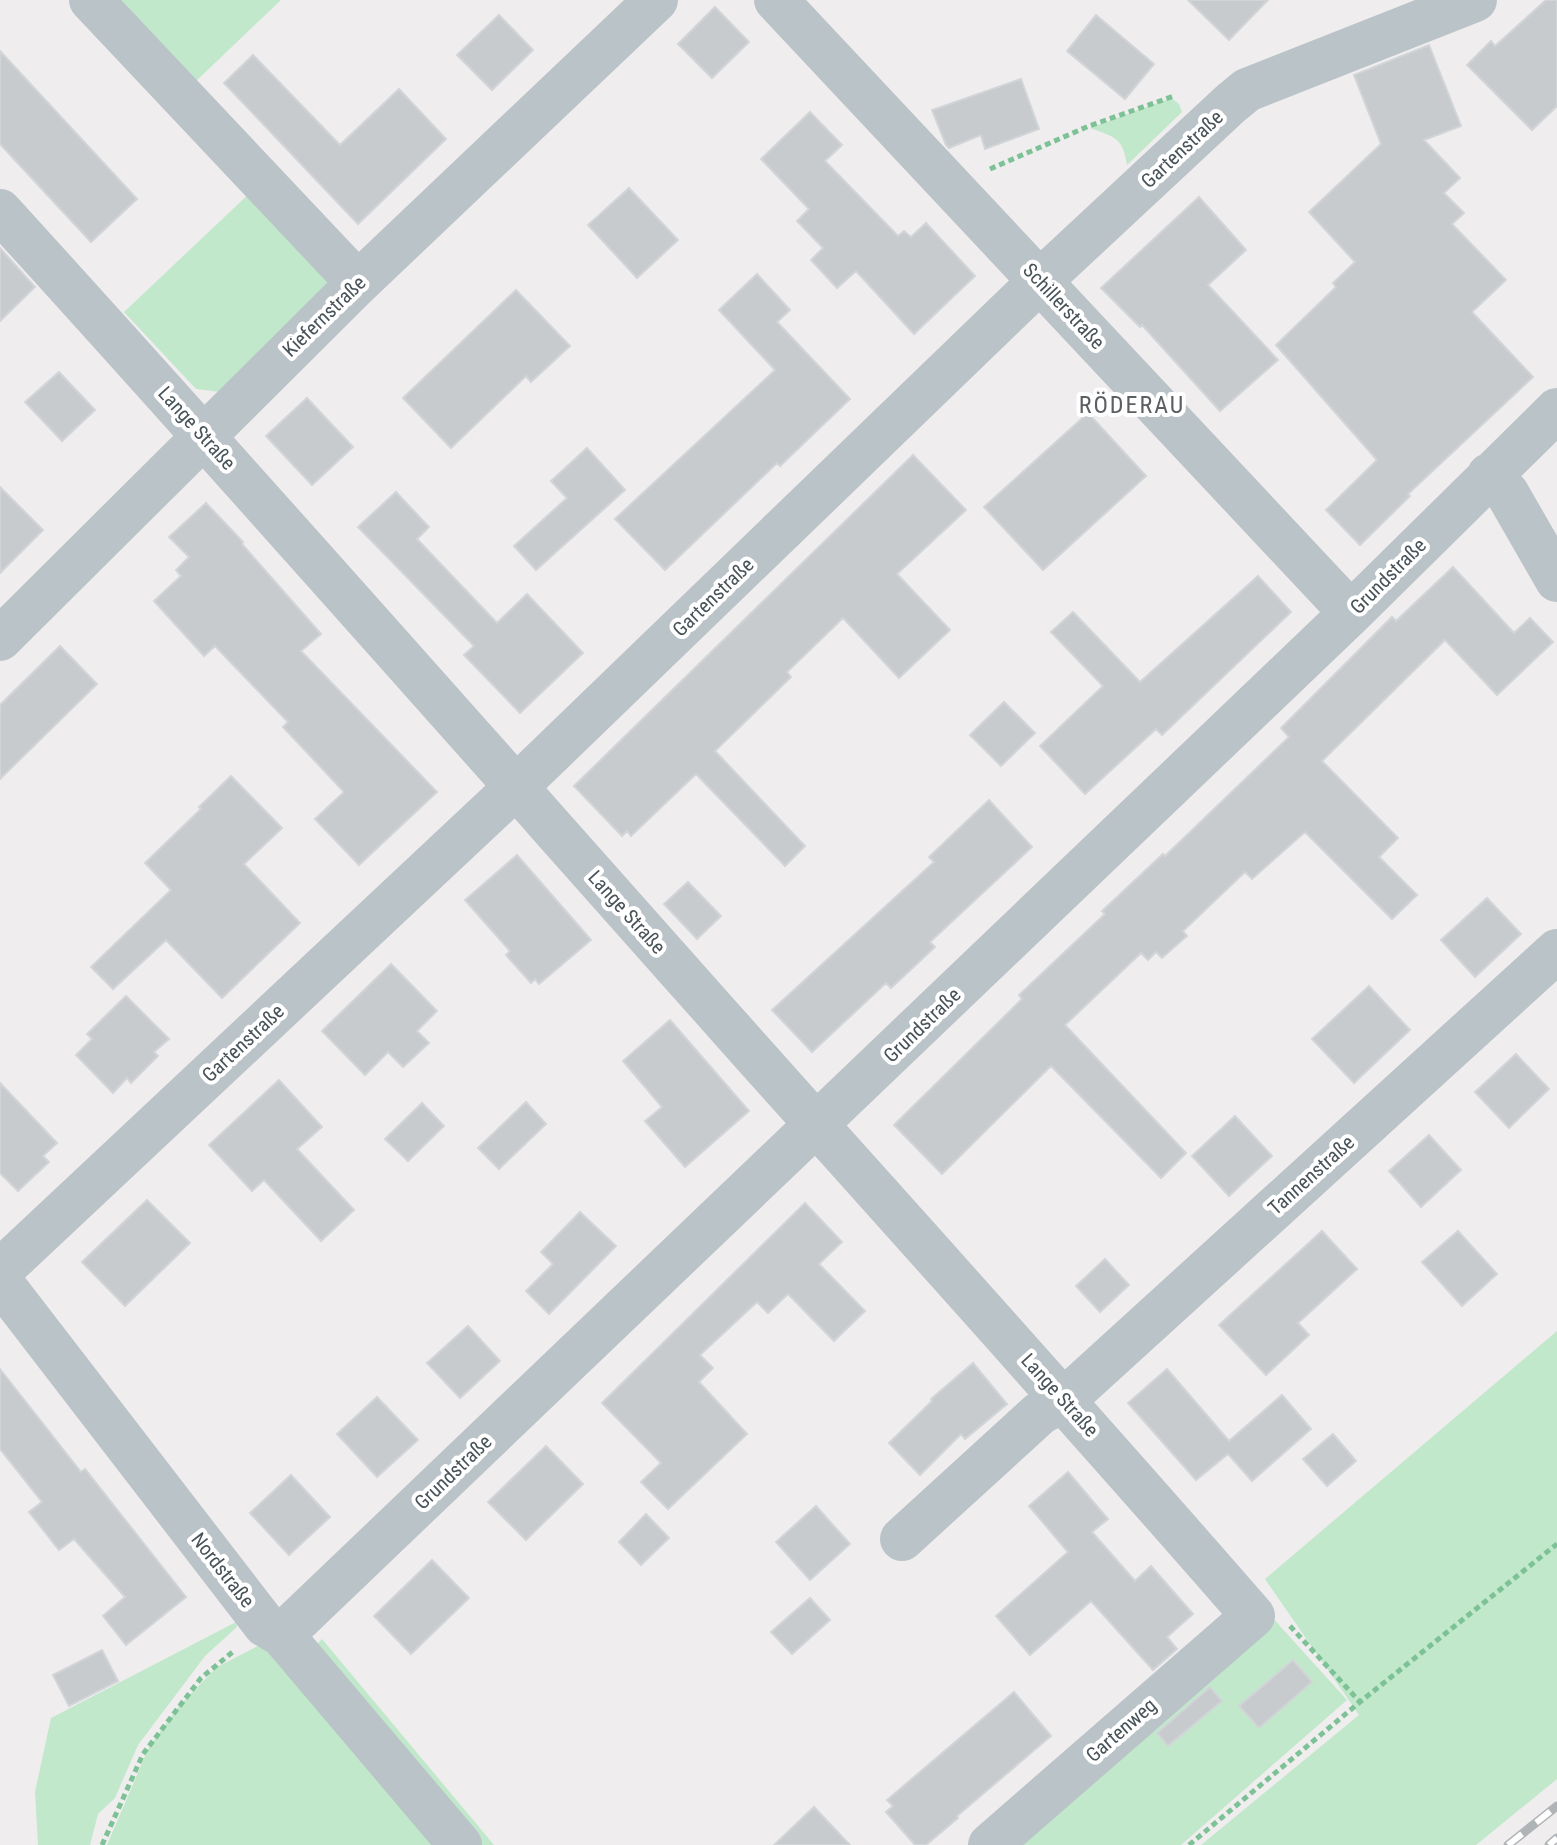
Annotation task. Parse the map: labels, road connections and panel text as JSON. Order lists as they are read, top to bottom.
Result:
{
  "streets": {
    "street": [
      "Gartenstraße",
      "Schillerstraße",
      "Kiefernstraße",
      "Lange Straße",
      "Grundstraße",
      "Tannenstraße",
      "Nordstraße",
      "Gartenweg"
    ]
  },
  "crossings": [
    ["Gartenstraße", "Schillerstraße"],
    ["Gartenstraße", "Lange Straße"],
    ["Schillerstraße", "Grundstraße"],
    ["Kiefernstraße", "Lange Straße"],
    ["Lange Straße", "Grundstraße"],
    ["Lange Straße", "Tannenstraße"],
    ["Lange Straße", "Gartenweg"],
    ["Grundstraße", "Nordstraße"]
  ],
  "districts": ["RÖDERAU"]
}
